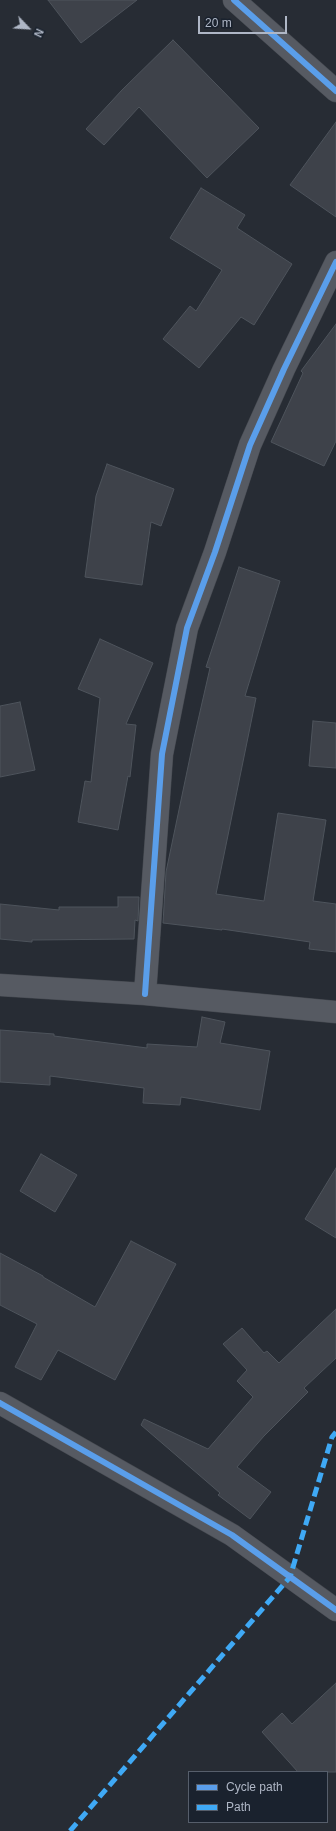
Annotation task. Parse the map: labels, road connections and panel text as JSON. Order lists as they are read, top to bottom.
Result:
{
  "legend": ["Cycle path", "Path"],
  "scale_bar": "20 m",
  "north": "bottom right"
}
